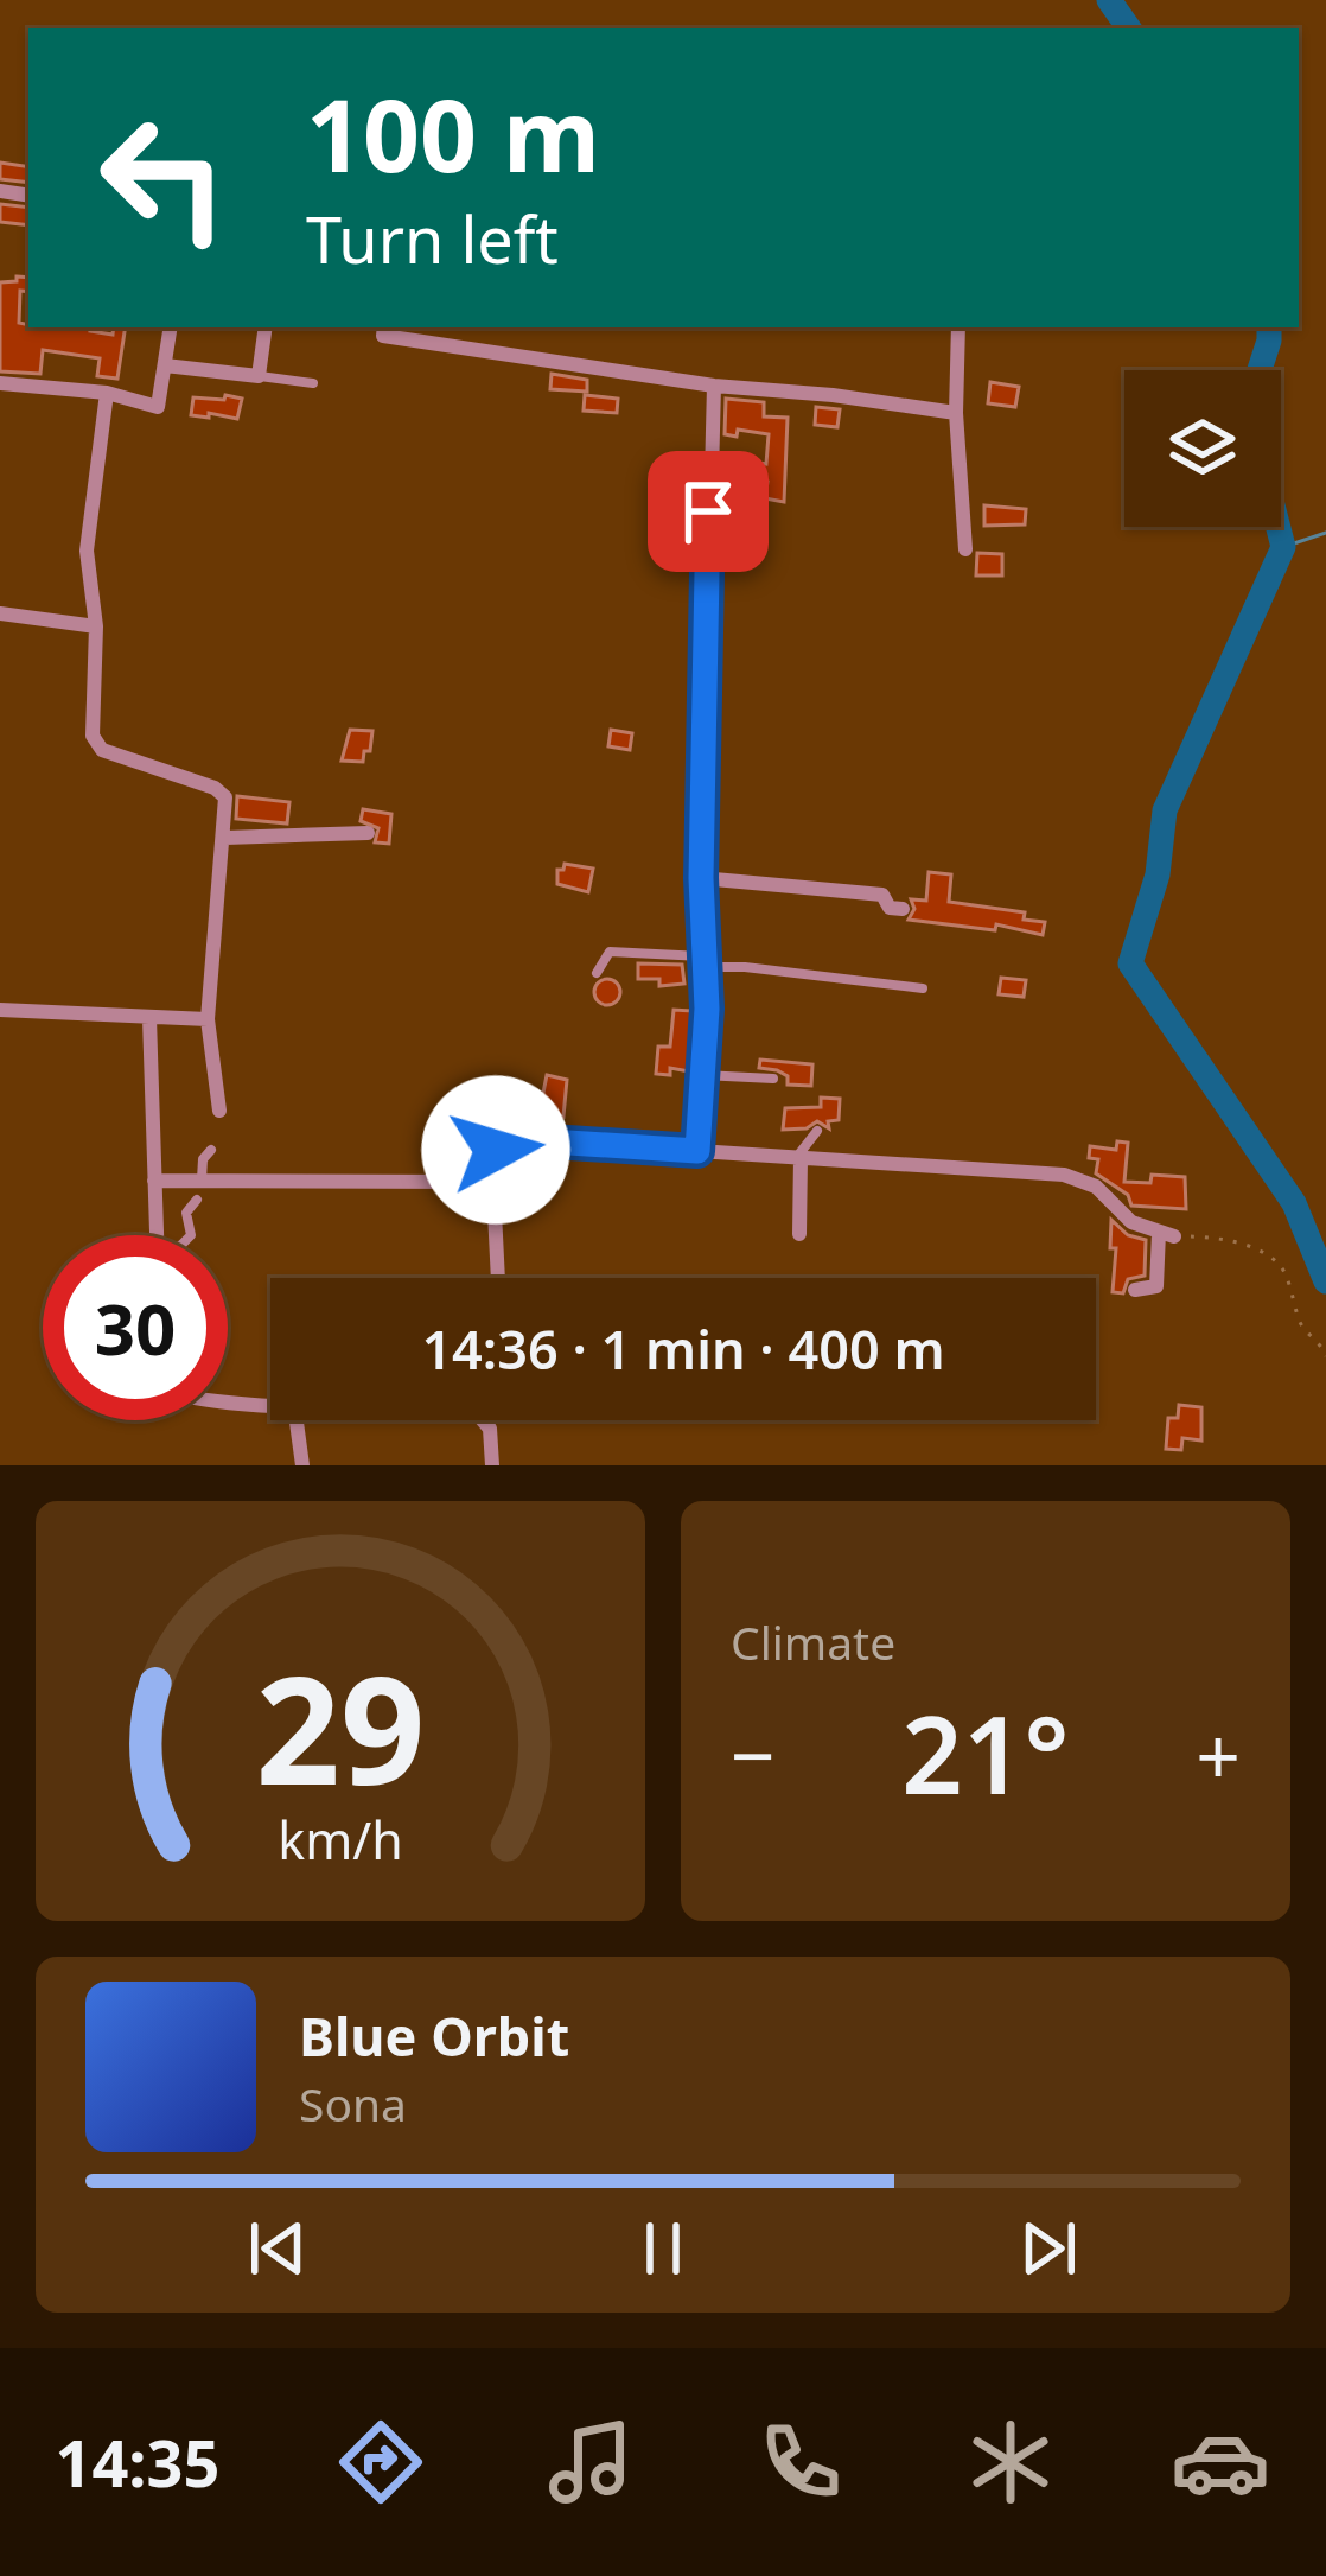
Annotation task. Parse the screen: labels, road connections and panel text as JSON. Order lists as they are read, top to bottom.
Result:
{
  "page": {
    "turn": ["100 m", "Turn left"],
    "limit": "30",
    "trip": "14:36 · 1 min · 400 m",
    "tile": "Climate",
    "heat": ["−", "21°", "+"],
    "song": ["Blue Orbit", "Sona"],
    "tabs": "14:35",
    "gauge": ["29", "km/h"]
  }
}
